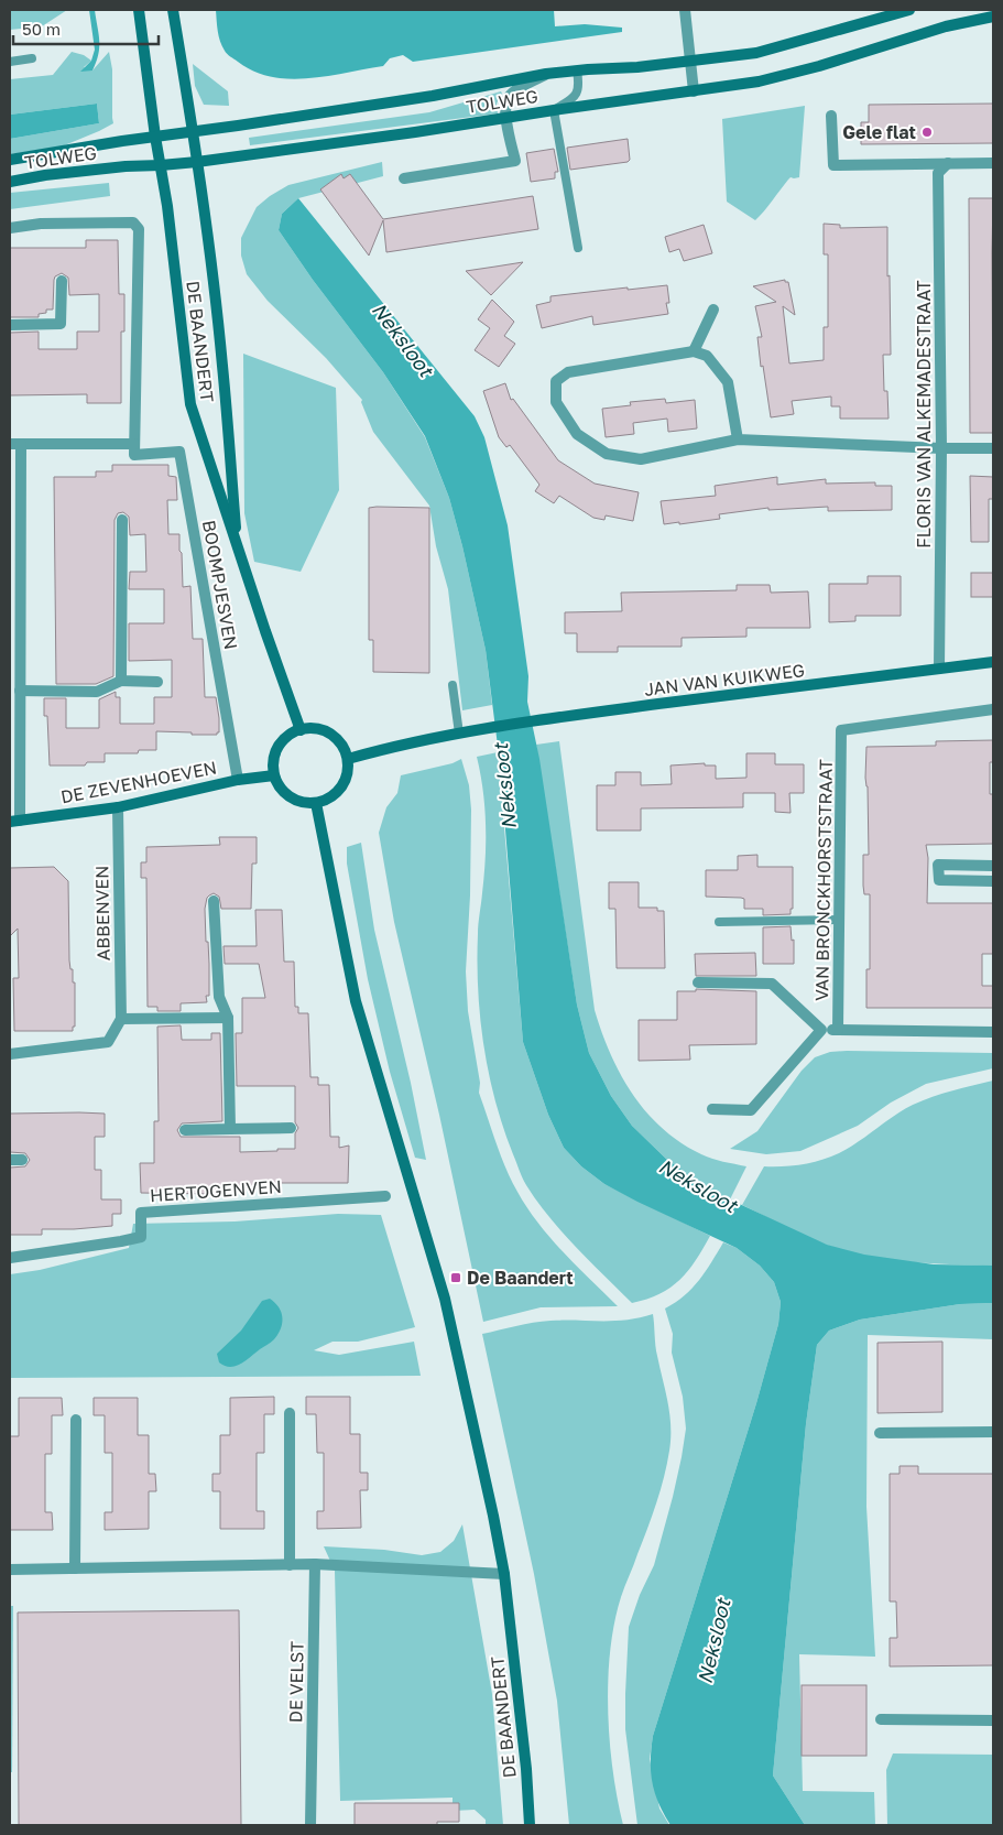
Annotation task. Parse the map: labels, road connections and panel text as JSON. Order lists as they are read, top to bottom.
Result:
{
  "streets": {
    "main road": [
      "TOLWEG",
      "DE BAANDERT",
      "JAN VAN KUIKWEG",
      "DE ZEVENHOEVEN"
    ],
    "street": [
      "FLORIS VAN ALKEMADESTRAAT",
      "BOOMPJESVEN",
      "VAN BRONCKHORSTSTRAAT",
      "ABBENVEN",
      "HERTOGENVEN",
      "DE VELST"
    ]
  },
  "crossings": [
    ["TOLWEG", "DE BAANDERT"],
    ["DE BAANDERT", "JAN VAN KUIKWEG"],
    ["DE BAANDERT", "DE ZEVENHOEVEN"],
    ["FLORIS VAN ALKEMADESTRAAT", "JAN VAN KUIKWEG"],
    ["BOOMPJESVEN", "DE ZEVENHOEVEN"],
    ["JAN VAN KUIKWEG", "DE ZEVENHOEVEN"],
    ["DE ZEVENHOEVEN", "ABBENVEN"]
  ],
  "water": ["Neksloot"],
  "places": {
    "other": ["Gele flat"],
    "transit": ["De Baandert"]
  },
  "scale_bar": "50 m"
}
